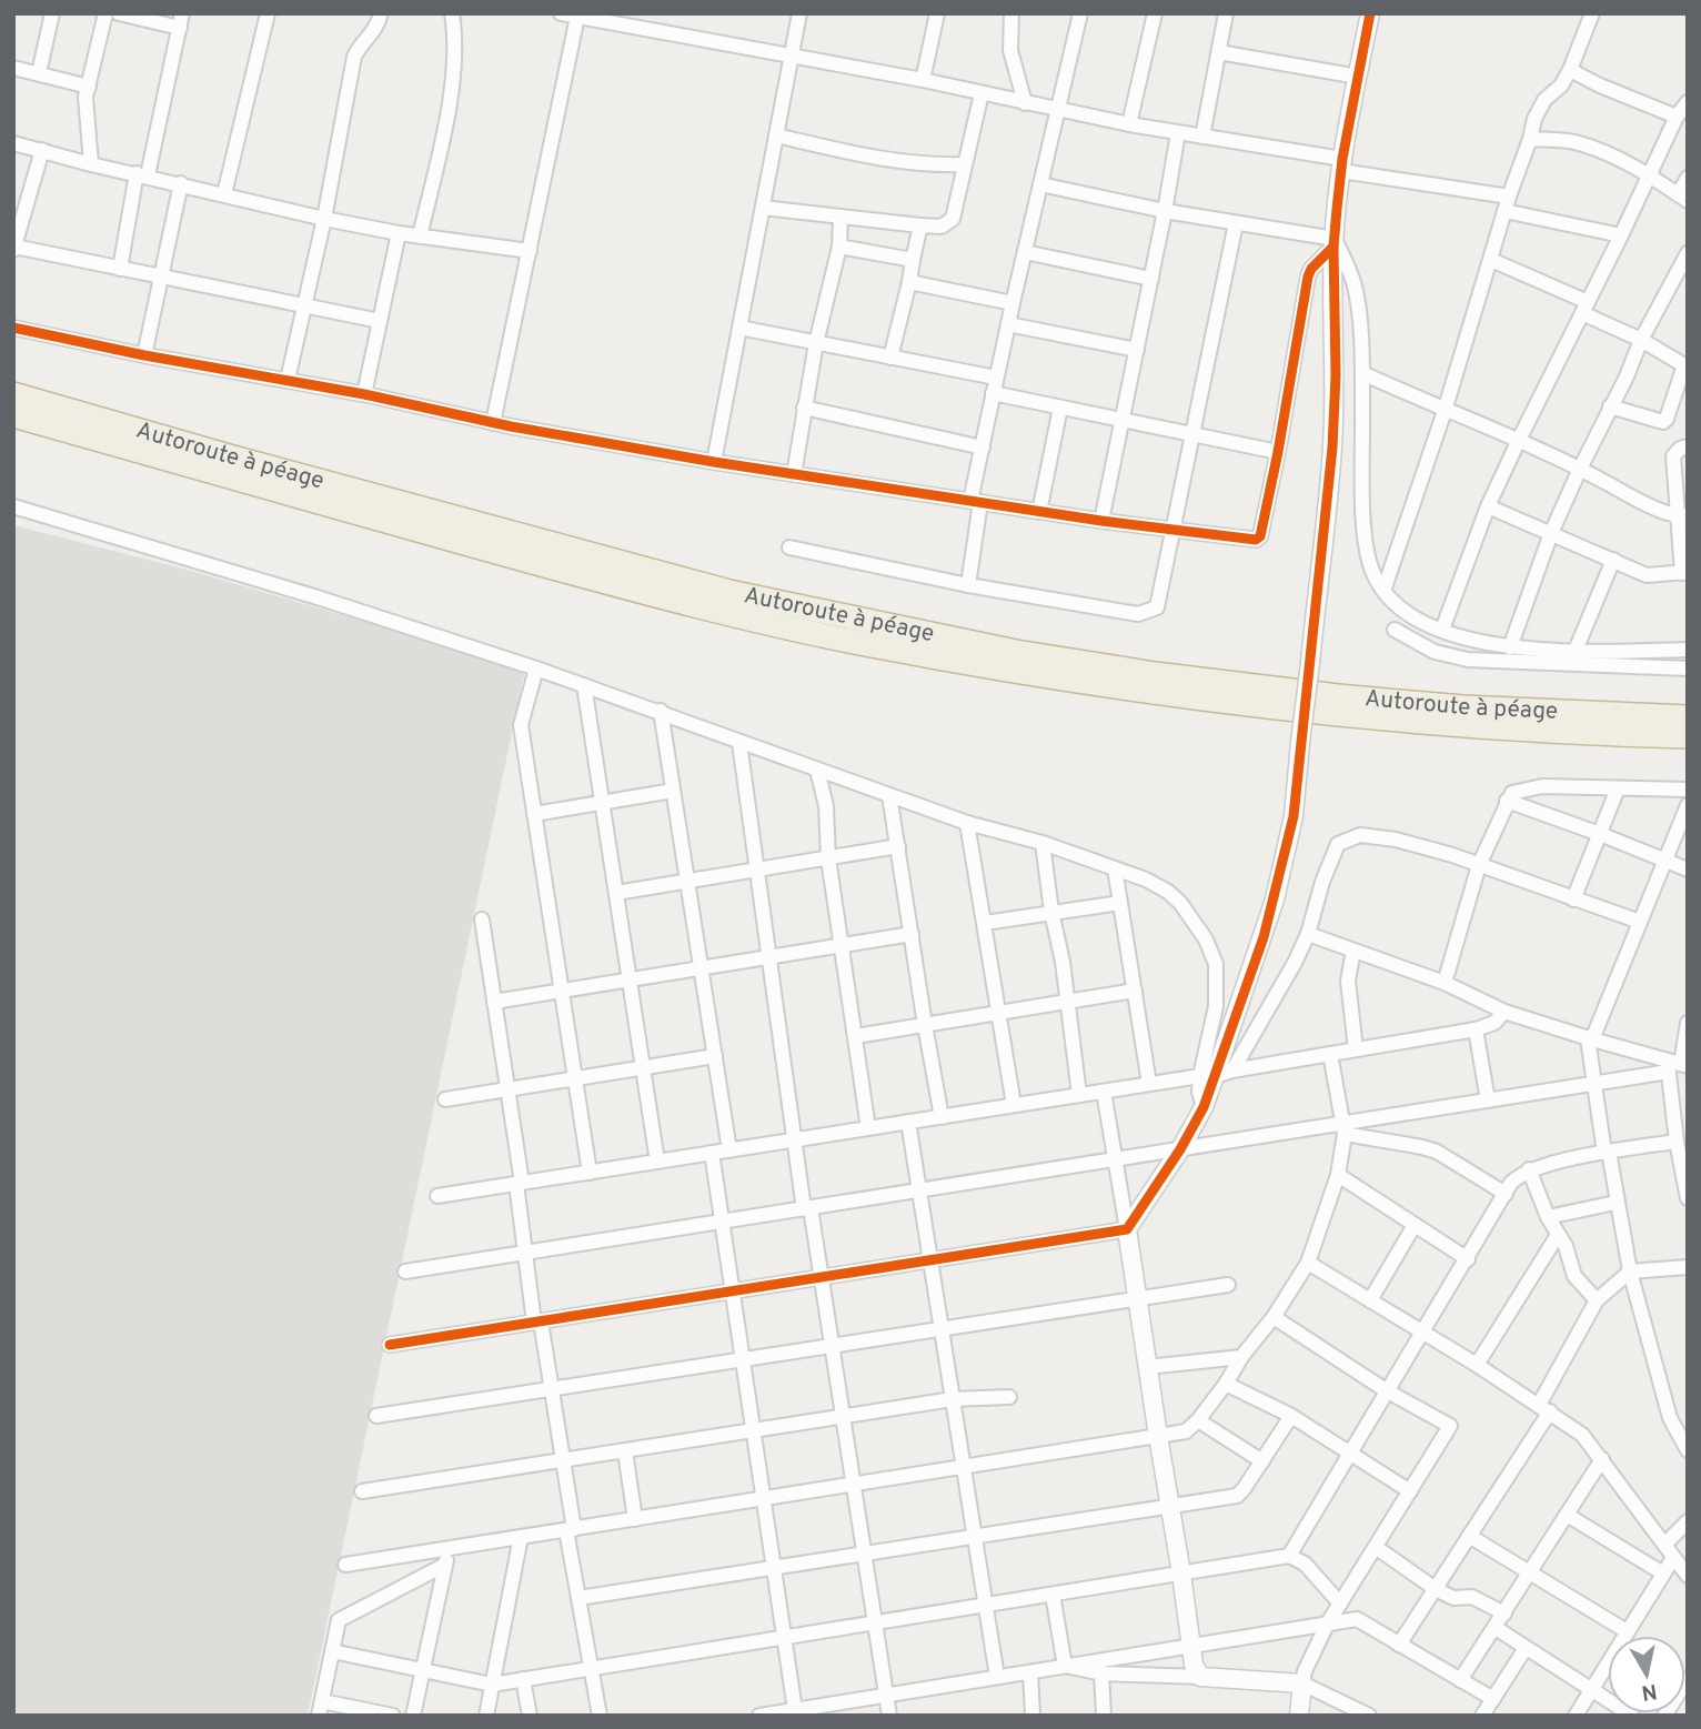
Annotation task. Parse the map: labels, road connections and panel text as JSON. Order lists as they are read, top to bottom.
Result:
{
  "streets": {
    "highway": ["Autoroute à péage"]
  },
  "north": "bottom"
}
